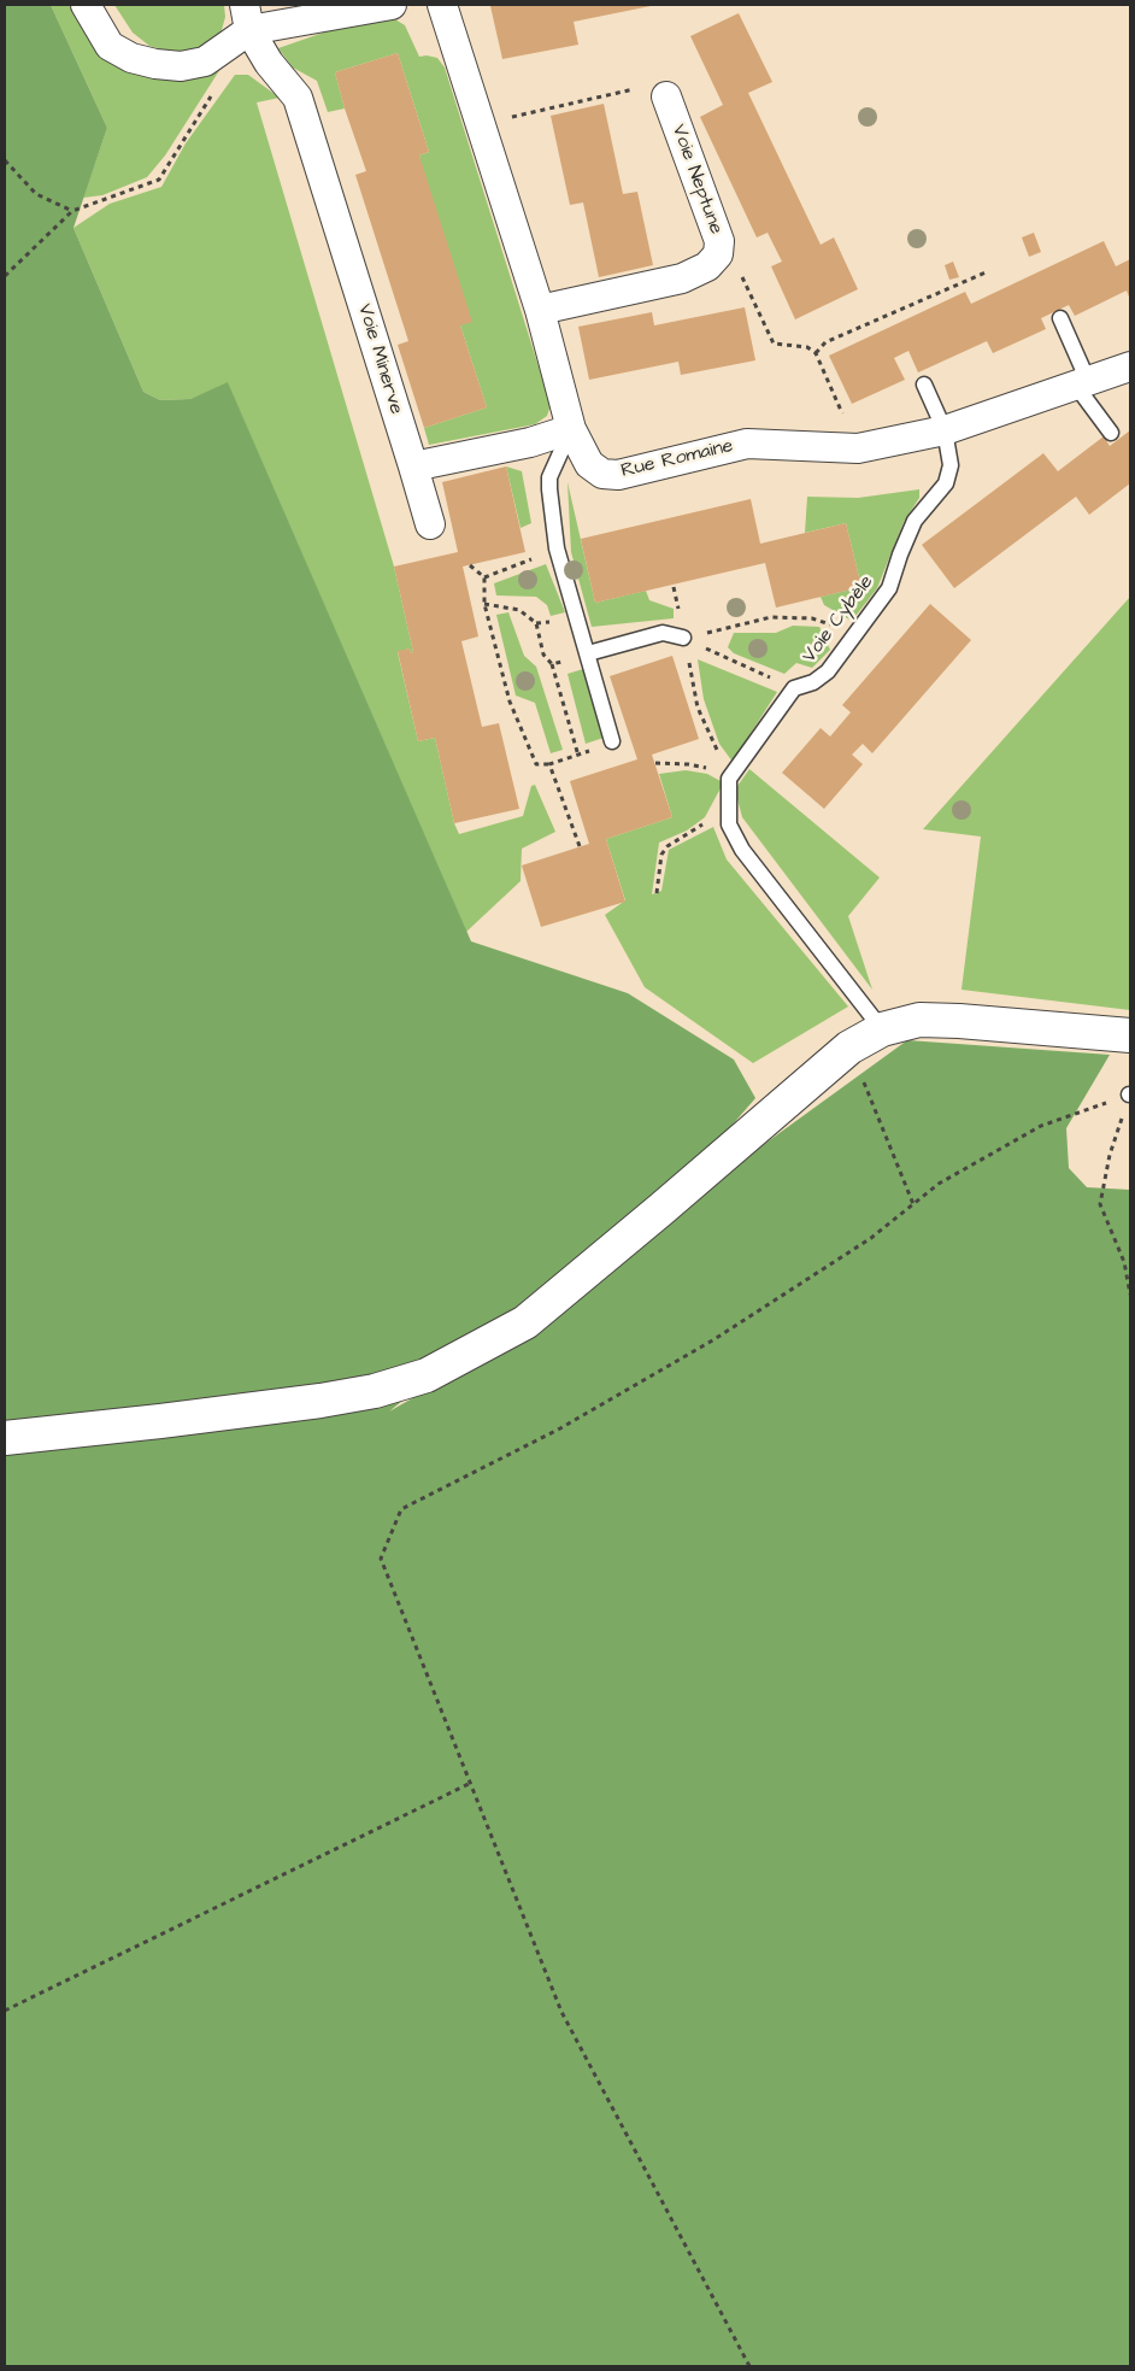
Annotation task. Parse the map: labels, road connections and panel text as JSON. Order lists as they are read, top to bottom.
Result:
{
  "streets": {
    "street": ["Voie Neptune", "Voie Minerve", "Rue Romaine"],
    "lane": ["Voie Cybèle"]
  },
  "crossings": [
    ["Voie Neptune", "Rue Romaine"],
    ["Rue Romaine", "Voie Cybèle"]
  ]
}
